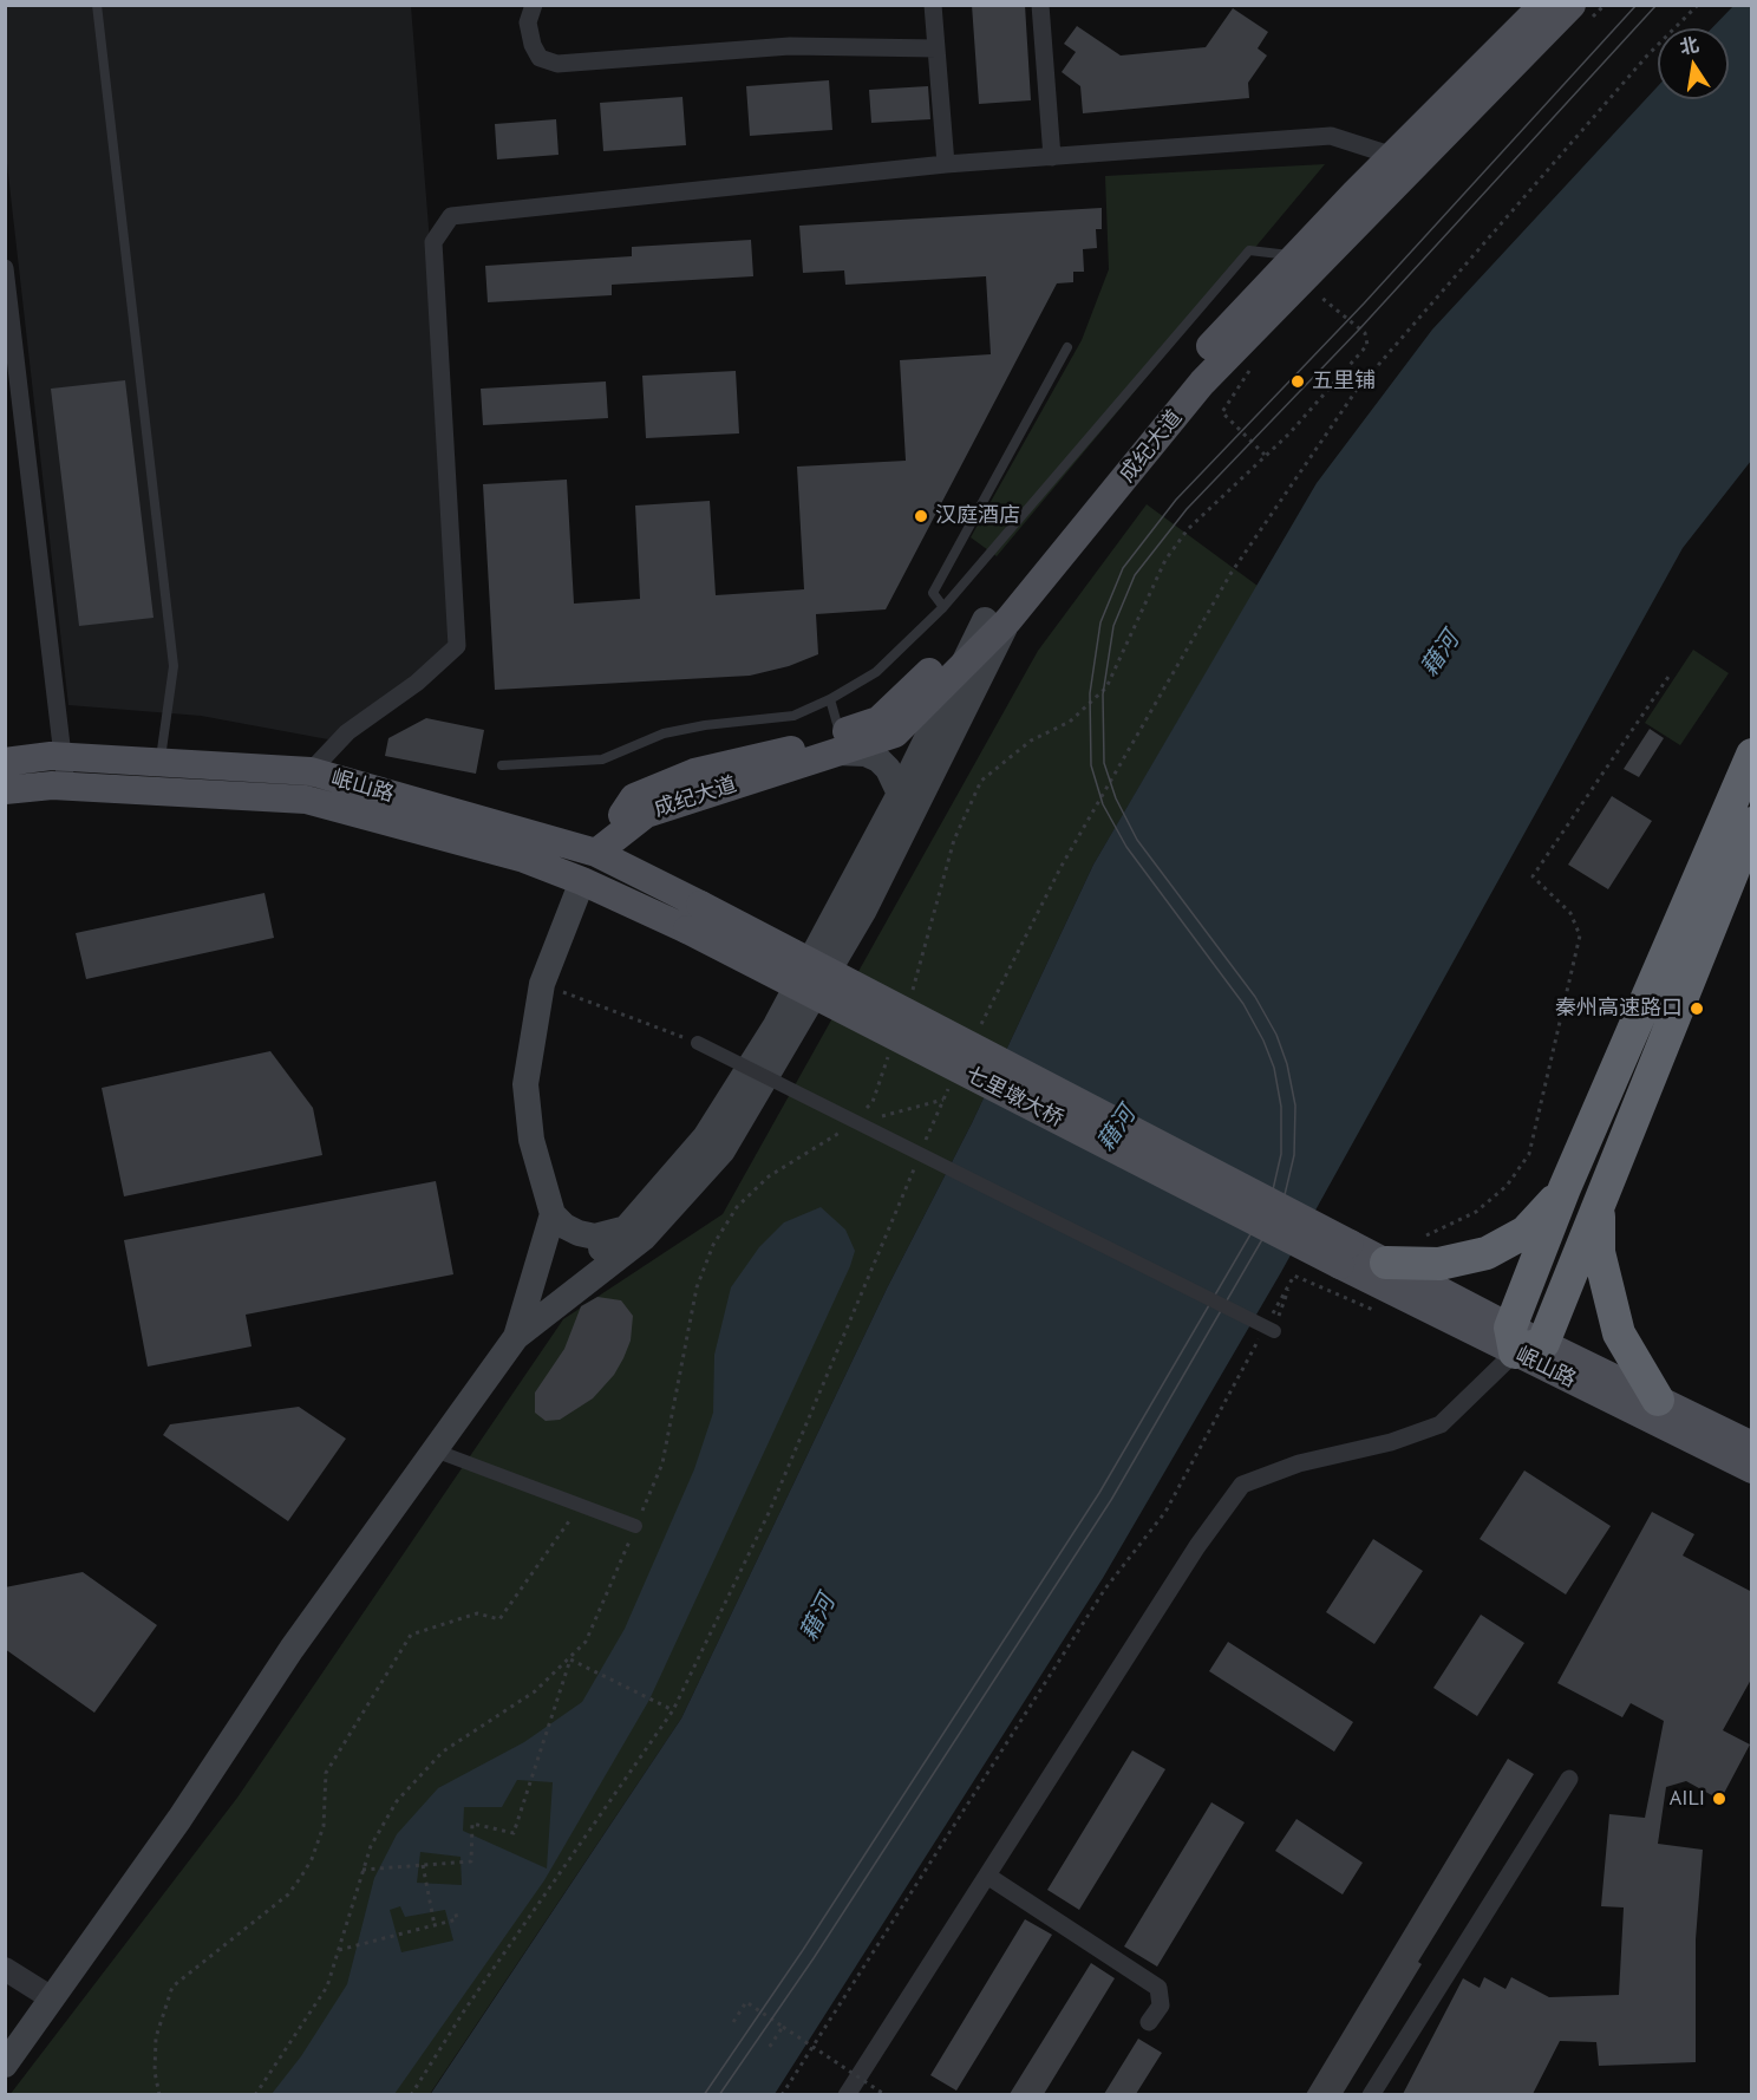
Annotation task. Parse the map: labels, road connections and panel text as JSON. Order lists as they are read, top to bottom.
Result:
{
  "streets": {
    "main road": ["成纪大道", "岷山路", "七里墩大桥"]
  },
  "crossings": [
    ["成纪大道", "岷山路"],
    ["岷山路", "七里墩大桥"]
  ],
  "water": ["藉河"],
  "places": [
    "五里铺",
    "汉庭酒店",
    "秦州高速路口",
    "AILI"
  ],
  "north": "top"
}
